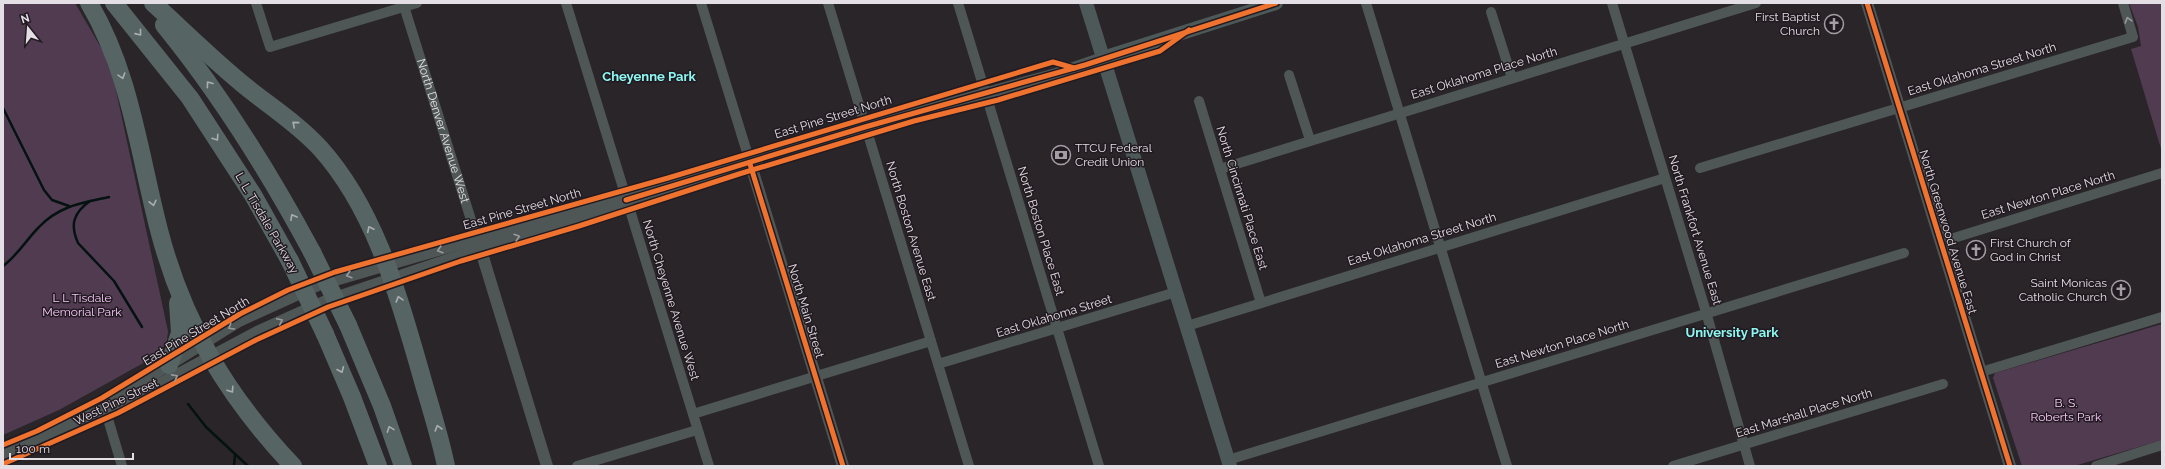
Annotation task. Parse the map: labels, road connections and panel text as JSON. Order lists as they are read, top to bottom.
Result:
{
  "streets": {
    "highway": ["L. L. Tisdale Parkway"],
    "main road": ["East Pine Street North"],
    "street": [
      "East Oklahoma Street North",
      "East Oklahoma Place North",
      "North Denver Avenue West",
      "East Newton Place North",
      "North Cincinnati Place East",
      "North Frankfort Avenue East",
      "North Boston Avenue East",
      "North Boston Place East",
      "North Greenwood Avenue East",
      "North Cheyenne Avenue West",
      "North Main Street",
      "East Oklahoma Street",
      "West Pine Street",
      "East Marshall Place North"
    ]
  },
  "crossings": [
    ["East Oklahoma Street North", "North Cincinnati Place East"],
    ["East Oklahoma Street North", "North Frankfort Avenue East"],
    ["East Oklahoma Street North", "North Greenwood Avenue East"],
    ["East Oklahoma Place North", "North Cincinnati Place East"],
    ["East Oklahoma Place North", "North Frankfort Avenue East"],
    ["East Pine Street North", "North Denver Avenue West"],
    ["East Pine Street North", "North Boston Avenue East"],
    ["East Pine Street North", "North Boston Place East"],
    ["East Pine Street North", "North Cheyenne Avenue West"],
    ["East Pine Street North", "North Main Street"],
    ["East Pine Street North", "West Pine Street"],
    ["East Newton Place North", "North Frankfort Avenue East"],
    ["East Newton Place North", "North Greenwood Avenue East"],
    ["North Frankfort Avenue East", "East Marshall Place North"],
    ["North Boston Avenue East", "East Oklahoma Street"],
    ["North Boston Place East", "East Oklahoma Street"]
  ],
  "districts": ["Cheyenne Park", "University Park"],
  "parks": ["L L Tisdale Memorial Park", "B. S. Roberts Park"],
  "places": {
    "church": ["First Baptist Church", "First Church of God in Christ", "Saint Monicas Catholic Church"],
    "bank": ["TTCU Federal Credit Union"]
  },
  "scale_bar": "100 m",
  "north": "top"
}
